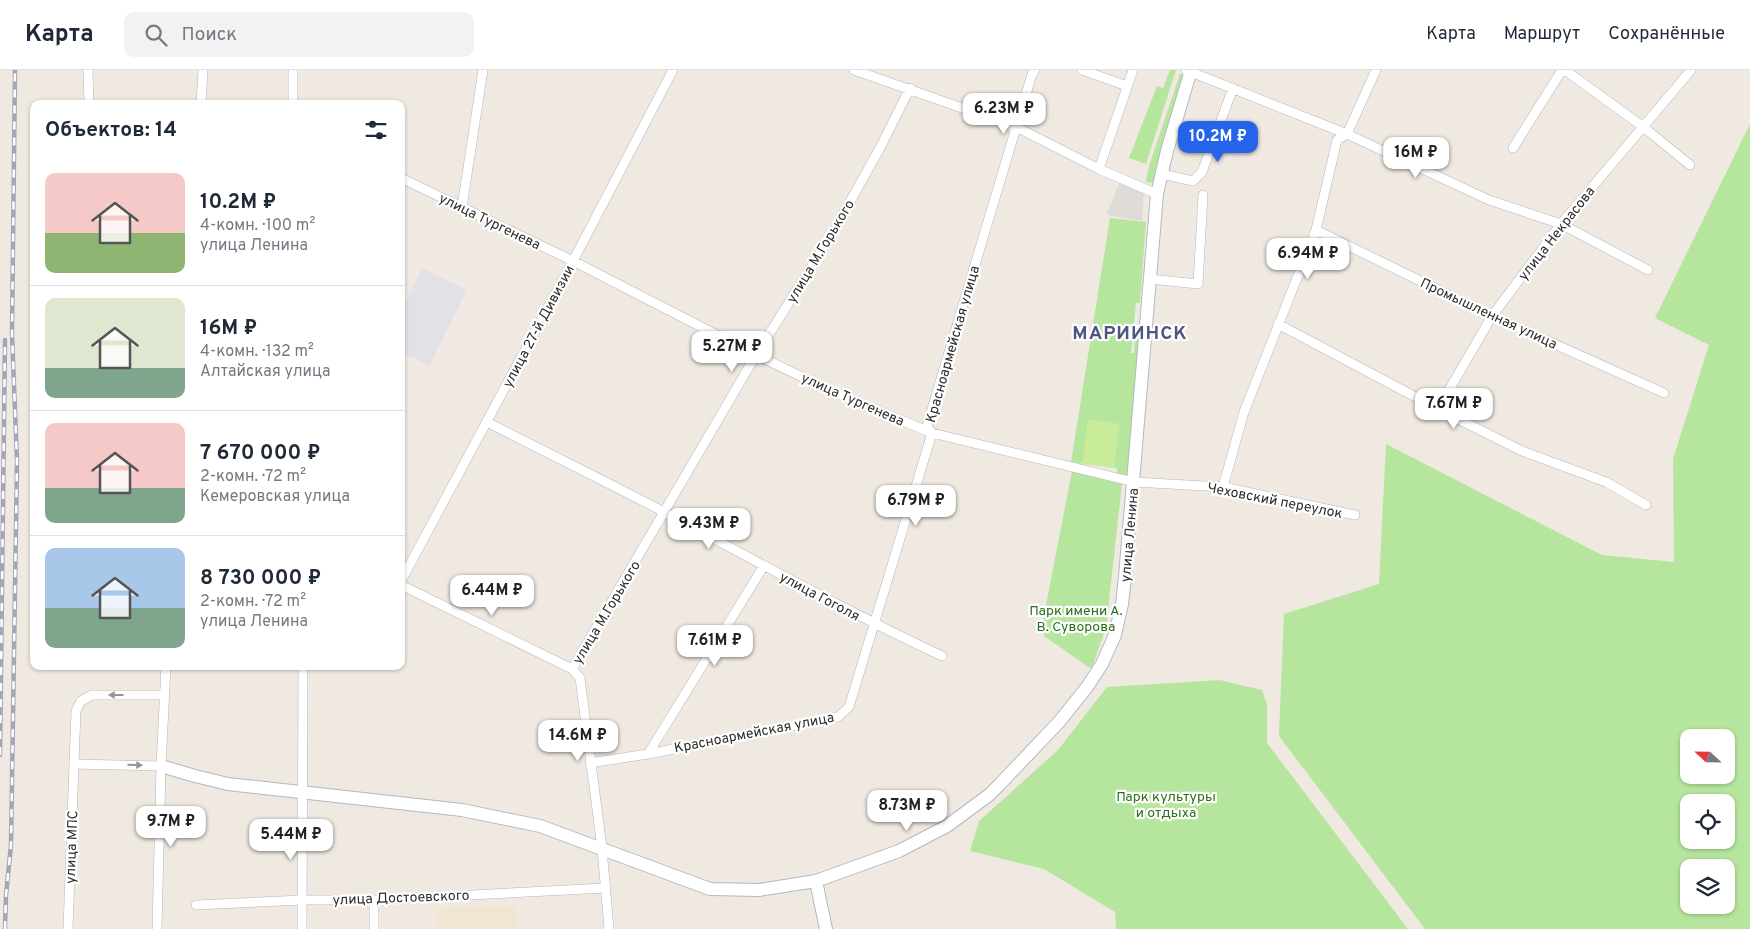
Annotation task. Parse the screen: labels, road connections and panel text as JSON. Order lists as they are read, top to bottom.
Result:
{
  "streets": {
    "main road": ["улица Ленина"],
    "street": [
      "улица Тургенева",
      "улица Некрасова",
      "улица М.Горького",
      "Промышленная улица",
      "улица 27-й Дивизии",
      "Красноармейская улица",
      "Чеховский переулок",
      "улица Гоголя",
      "улица МПС",
      "улица Достоевского"
    ]
  },
  "crossings": [
    ["улица Тургенева", "улица М.Горького"],
    ["улица Тургенева", "улица 27-й Дивизии"],
    ["улица Тургенева", "Красноармейская улица"],
    ["улица Тургенева", "Чеховский переулок"],
    ["улица Тургенева", "улица Ленина"],
    ["улица Некрасова", "Промышленная улица"],
    ["улица М.Горького", "улица Гоголя"],
    ["улица 27-й Дивизии", "улица Гоголя"],
    ["Красноармейская улица", "улица Гоголя"],
    ["Чеховский переулок", "улица Ленина"]
  ],
  "districts": ["МАРИИНСК"],
  "parks": ["Парк имени А. В. Суворова", "Парк культуры и отдыха"],
  "north": "left",
  "page": {
    "header": "Карта",
    "search": "Поиск",
    "nav": ["Карта", "Маршрут", "Сохранённые"],
    "price": [
      "6.23M ₽",
      "10.2M ₽",
      "16M ₽",
      "6.94M ₽",
      "5.27M ₽",
      "7.67M ₽",
      "6.79M ₽",
      "9.43M ₽",
      "6.44M ₽",
      "7.61M ₽",
      "14.6M ₽",
      "8.73M ₽",
      "9.7M ₽",
      "5.44M ₽"
    ],
    "heading": "Объектов: 14",
    "list": [
      {
        "name": "10.2M ₽",
        "note": "4-комн. · 100 m² · улица Ленина"
      },
      {
        "name": "16M ₽",
        "note": "4-комн. · 132 m² · Алтайская улица"
      },
      {
        "name": "7 670 000 ₽",
        "note": "2-комн. · 72 m² · Кемеровская улица"
      },
      {
        "name": "8 730 000 ₽",
        "note": "2-комн. · 72 m² · улица Ленина"
      }
    ]
  }
}
